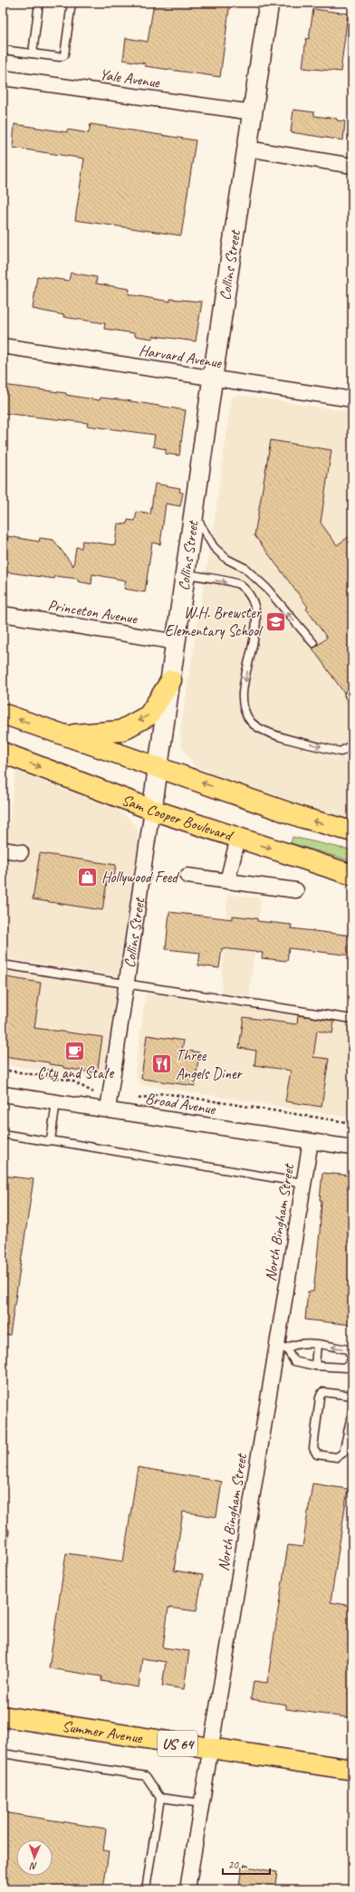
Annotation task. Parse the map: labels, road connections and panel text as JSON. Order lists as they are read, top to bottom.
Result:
{
  "streets": {
    "main road": ["Sam Cooper Boulevard", "Summer Avenue", "US 64"],
    "street": [
      "Yale Avenue",
      "Collins Street",
      "Harvard Avenue",
      "Princeton Avenue",
      "Broad Avenue",
      "North Bingham Street"
    ]
  },
  "crossings": [
    ["Yale Avenue", "Collins Street"],
    ["Collins Street", "Harvard Avenue"],
    ["Collins Street", "Princeton Avenue"],
    ["Collins Street", "Sam Cooper Boulevard"],
    ["Collins Street", "Broad Avenue"],
    ["Broad Avenue", "North Bingham Street"],
    ["North Bingham Street", "Summer Avenue"]
  ],
  "places": {
    "school or university": ["W.H. Brewster Elementary School"],
    "shop": ["Hollywood Feed"],
    "cafe": ["City and State"],
    "restaurant": ["Three Angels Diner"]
  },
  "scale_bar": "20 m",
  "north": "bottom"
}
